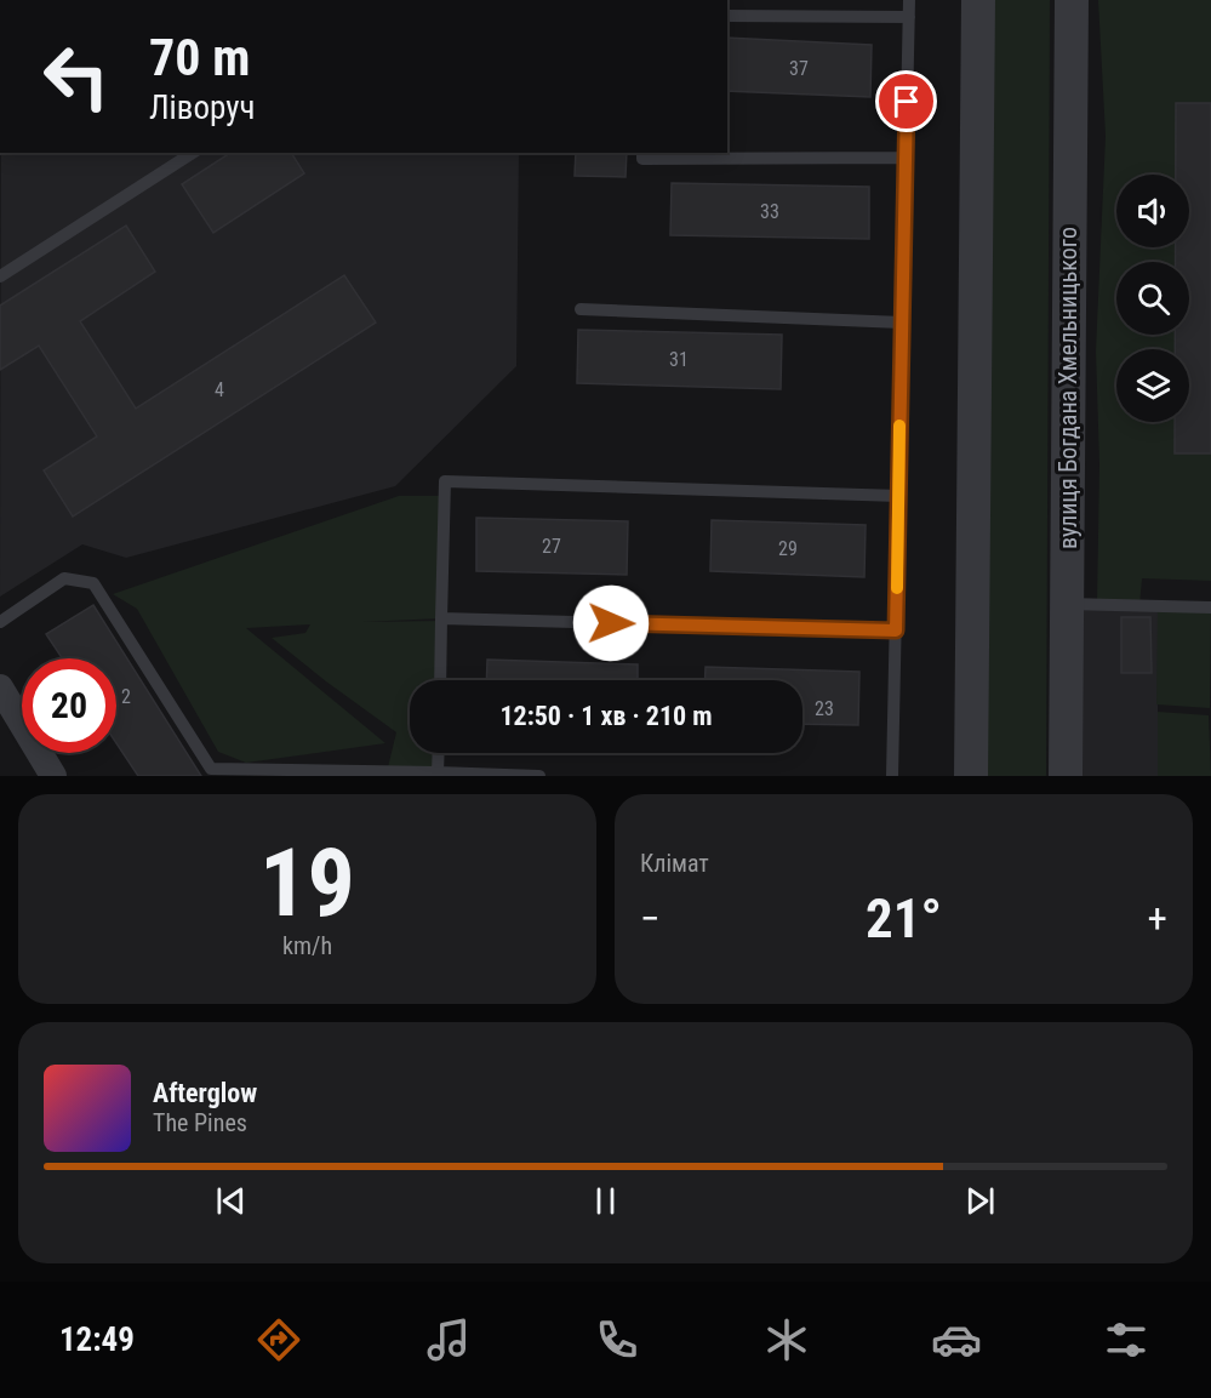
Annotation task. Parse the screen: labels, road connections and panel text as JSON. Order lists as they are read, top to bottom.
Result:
{
  "streets": {
    "street": ["вулиця Богдана Хмельницького"]
  },
  "house_numbers": [
    "37",
    "33",
    "31",
    "4",
    "27",
    "29",
    "2",
    "23"
  ],
  "page": {
    "turn": ["70 m", "Ліворуч"],
    "limit": "20",
    "trip": "12:50 · 1 хв · 210 m",
    "tile": [
      ["19", "km/h"],
      "Клімат"
    ],
    "heat": ["−", "21°", "+"],
    "song": ["Afterglow", "The Pines"],
    "tabs": "12:49"
  }
}
